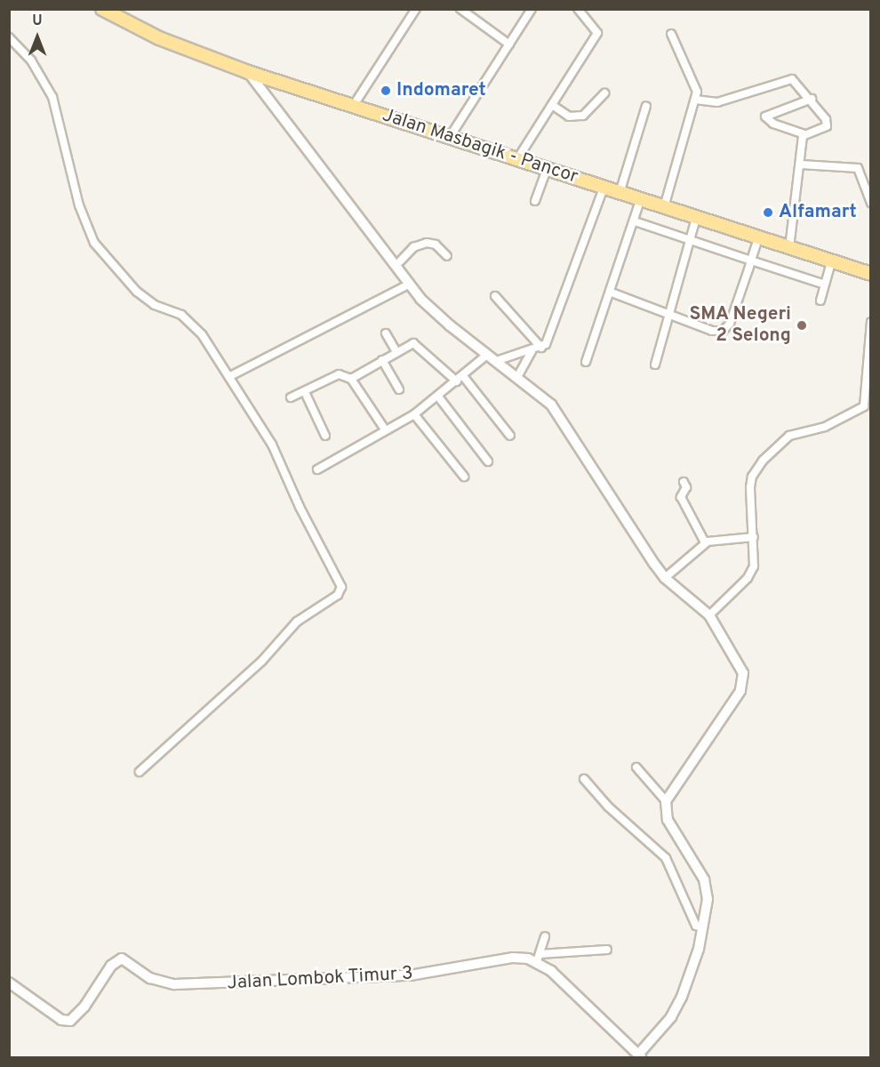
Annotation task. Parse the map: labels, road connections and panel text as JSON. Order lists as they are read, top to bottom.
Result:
{
  "streets": {
    "main road": ["Jalan Masbagik - Pancor"],
    "street": ["Jalan Lombok Timur 3"]
  },
  "places": ["Indomaret", "Alfamart", "SMA Negeri 2 Selong"],
  "north": "top"
}
